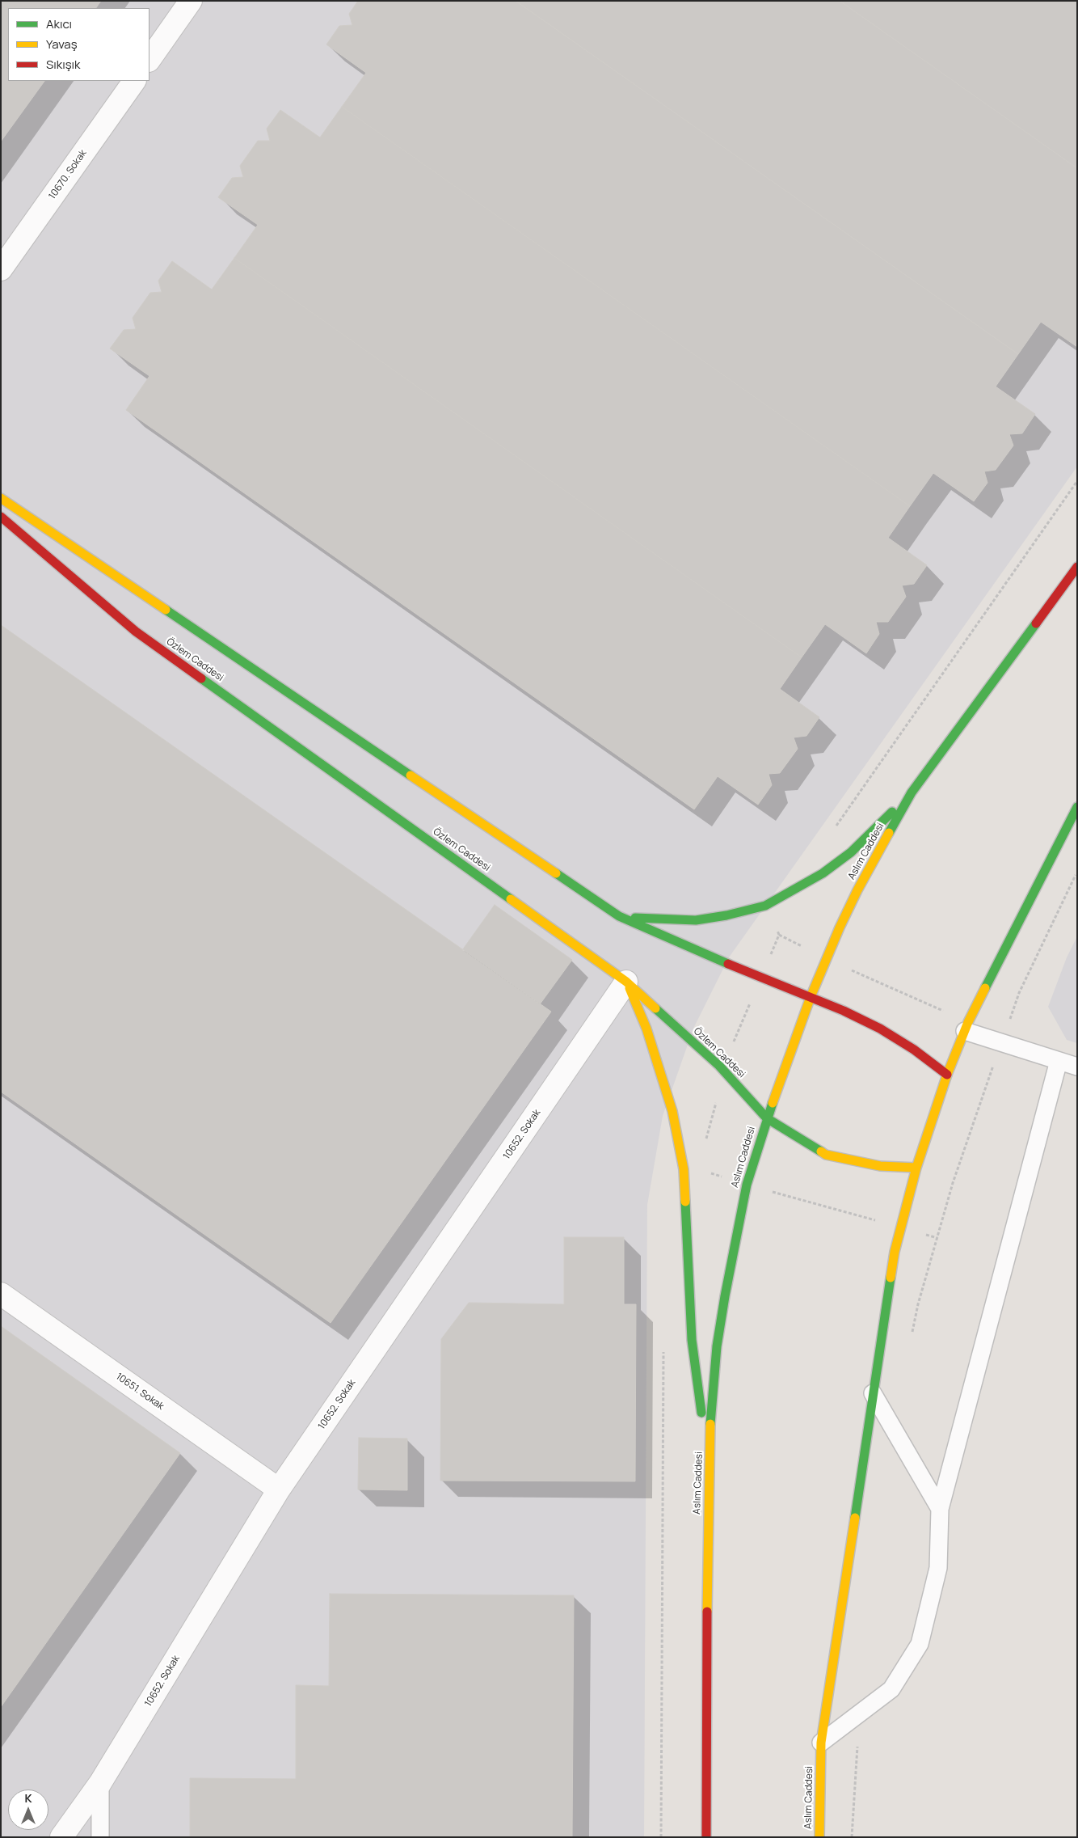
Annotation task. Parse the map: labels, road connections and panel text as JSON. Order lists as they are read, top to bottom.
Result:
{
  "streets": {
    "main road": ["Özlem Caddesi", "Aslım Caddesi"],
    "street": ["10670. Sokak", "10652. Sokak", "10651. Sokak"]
  },
  "crossings": [
    ["Özlem Caddesi", "Aslım Caddesi"],
    ["Özlem Caddesi", "10652. Sokak"],
    ["10652. Sokak", "10651. Sokak"]
  ],
  "legend": ["Akıcı", "Yavaş", "Sıkışık"],
  "north": "top"
}
